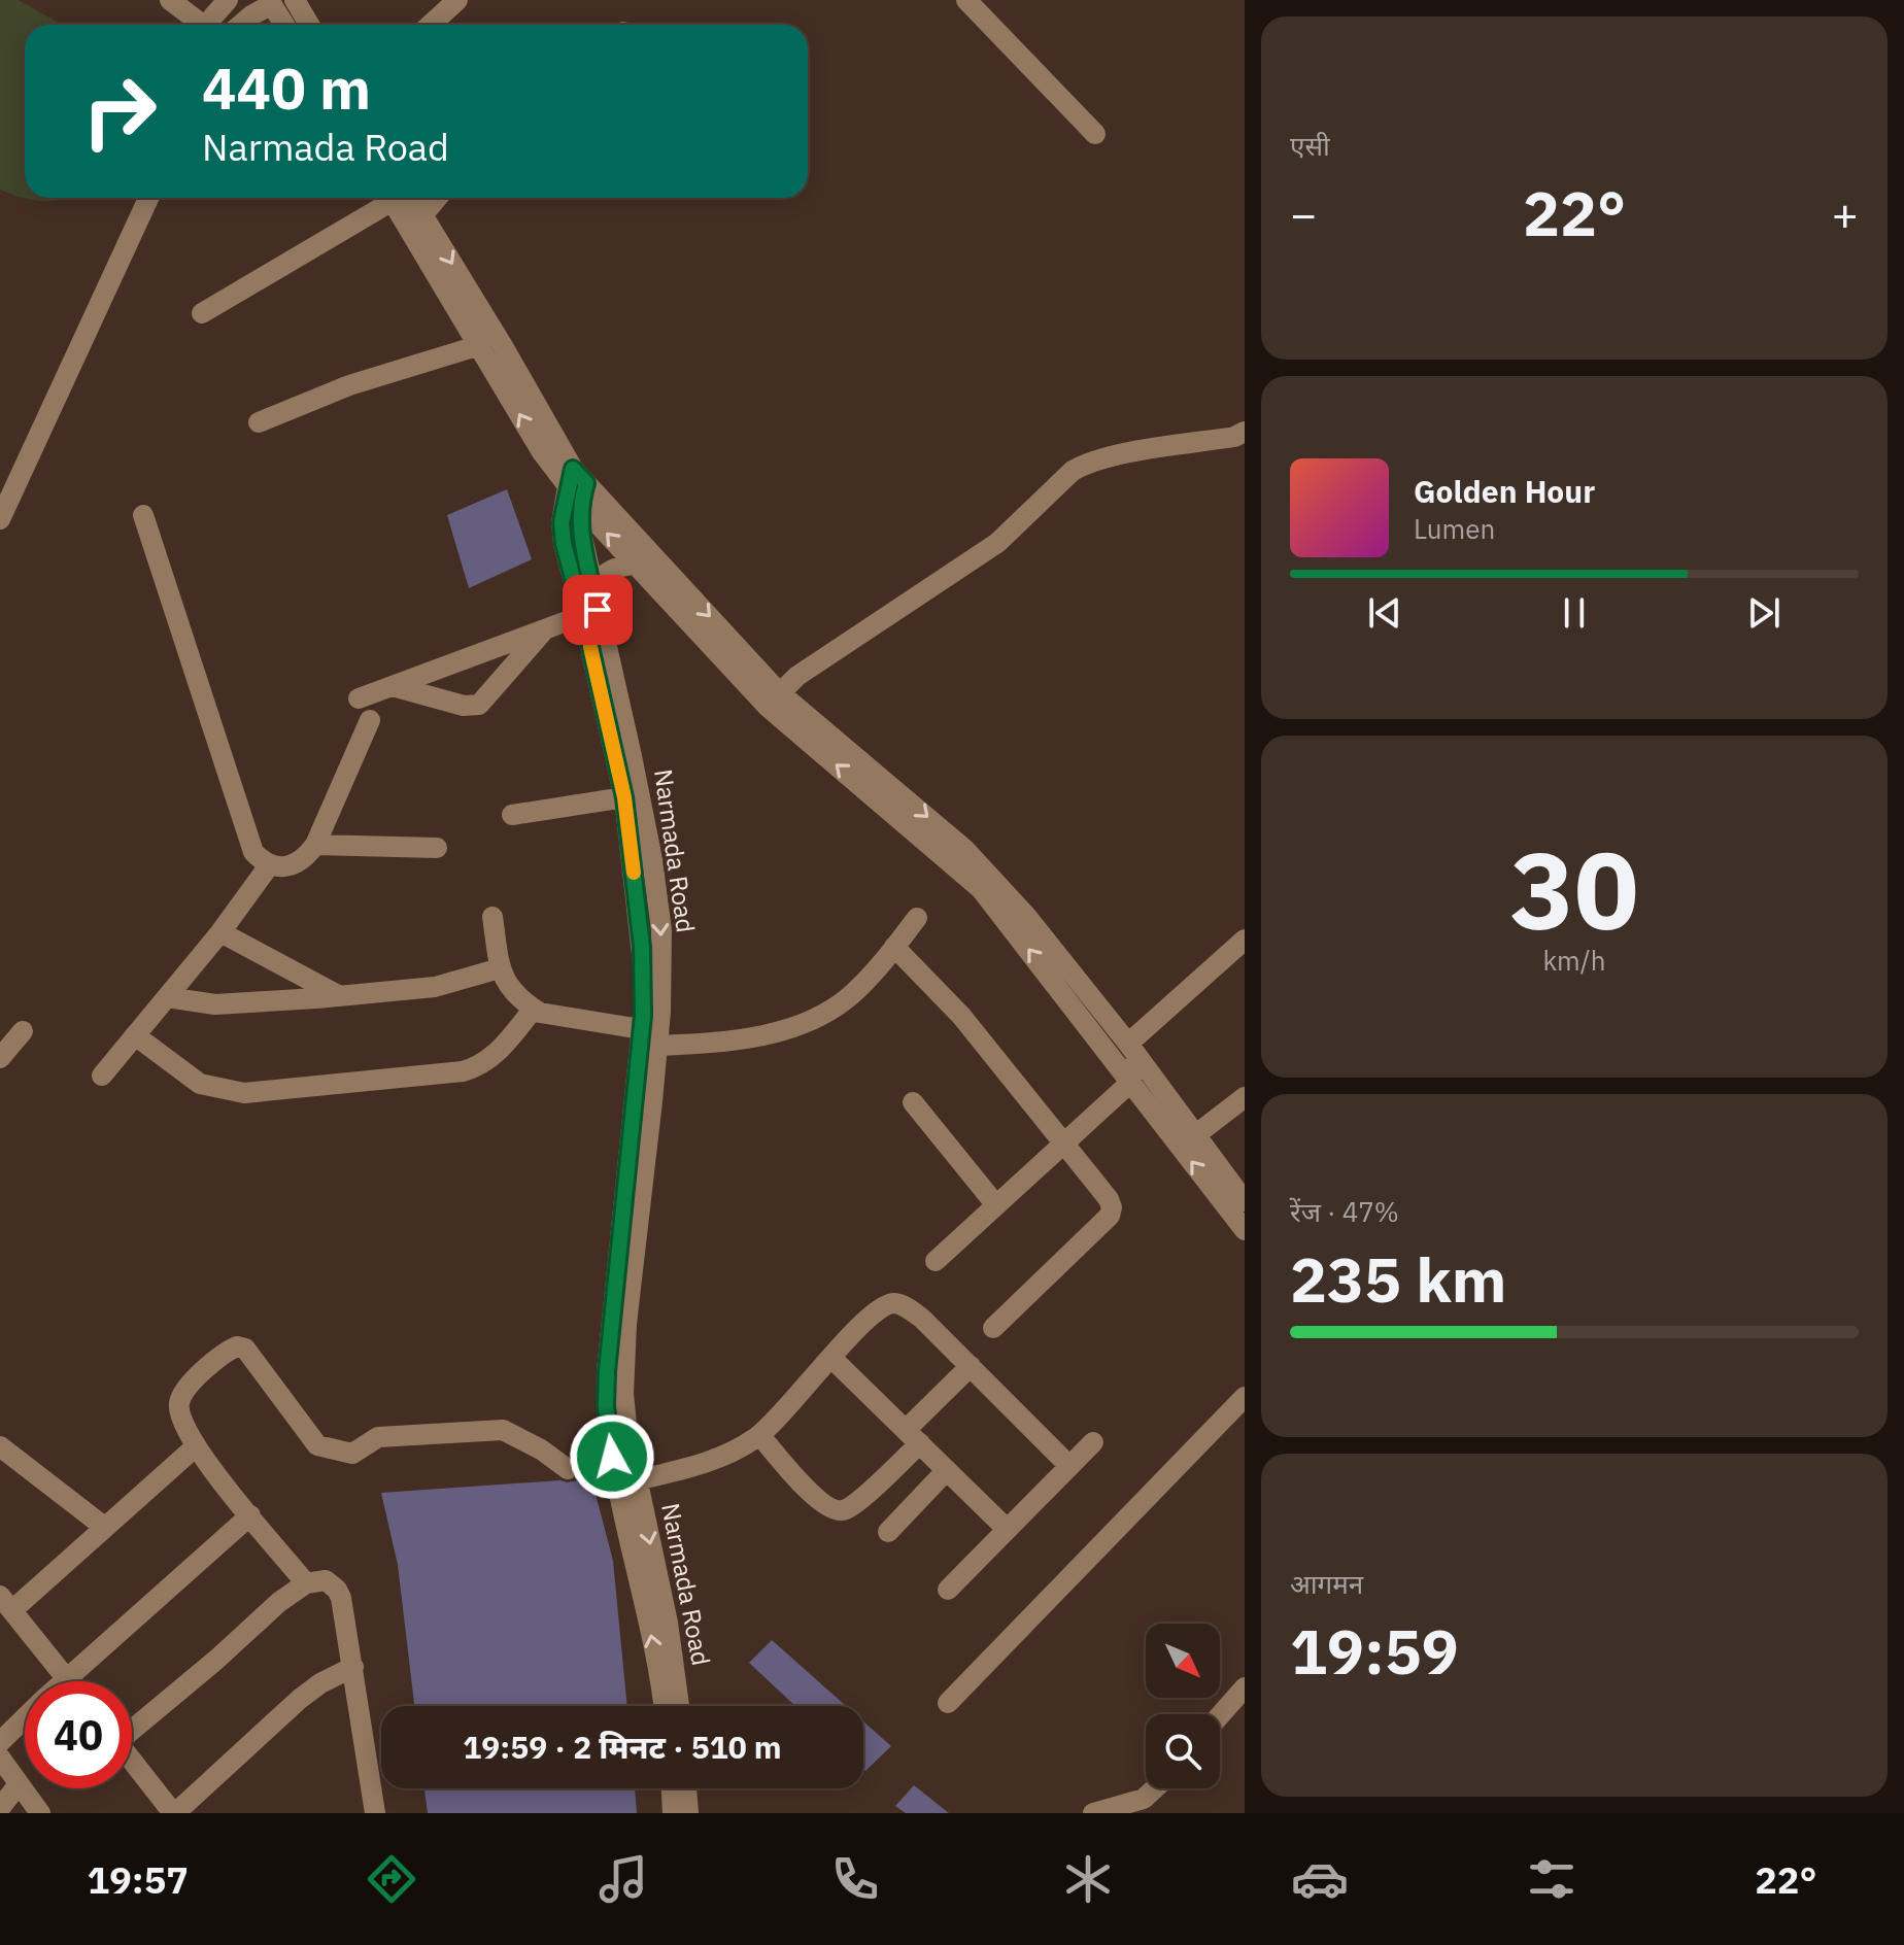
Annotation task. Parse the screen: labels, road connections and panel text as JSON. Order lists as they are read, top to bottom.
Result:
{
  "streets": {
    "street": ["Narmada Road"]
  },
  "north": "bottom right",
  "page": {
    "tile": [
      "एसी",
      ["30", "km/h"],
      ["रेंज · 47%", "235 km"],
      ["आगमन", "19:59"]
    ],
    "turn": ["440 m", "Narmada Road"],
    "heat": ["−", "22°", "+"],
    "song": ["Golden Hour", "Lumen"],
    "limit": "40",
    "trip": "19:59 · 2 मिनट · 510 m",
    "tabs": ["19:57", "22°"]
  }
}
